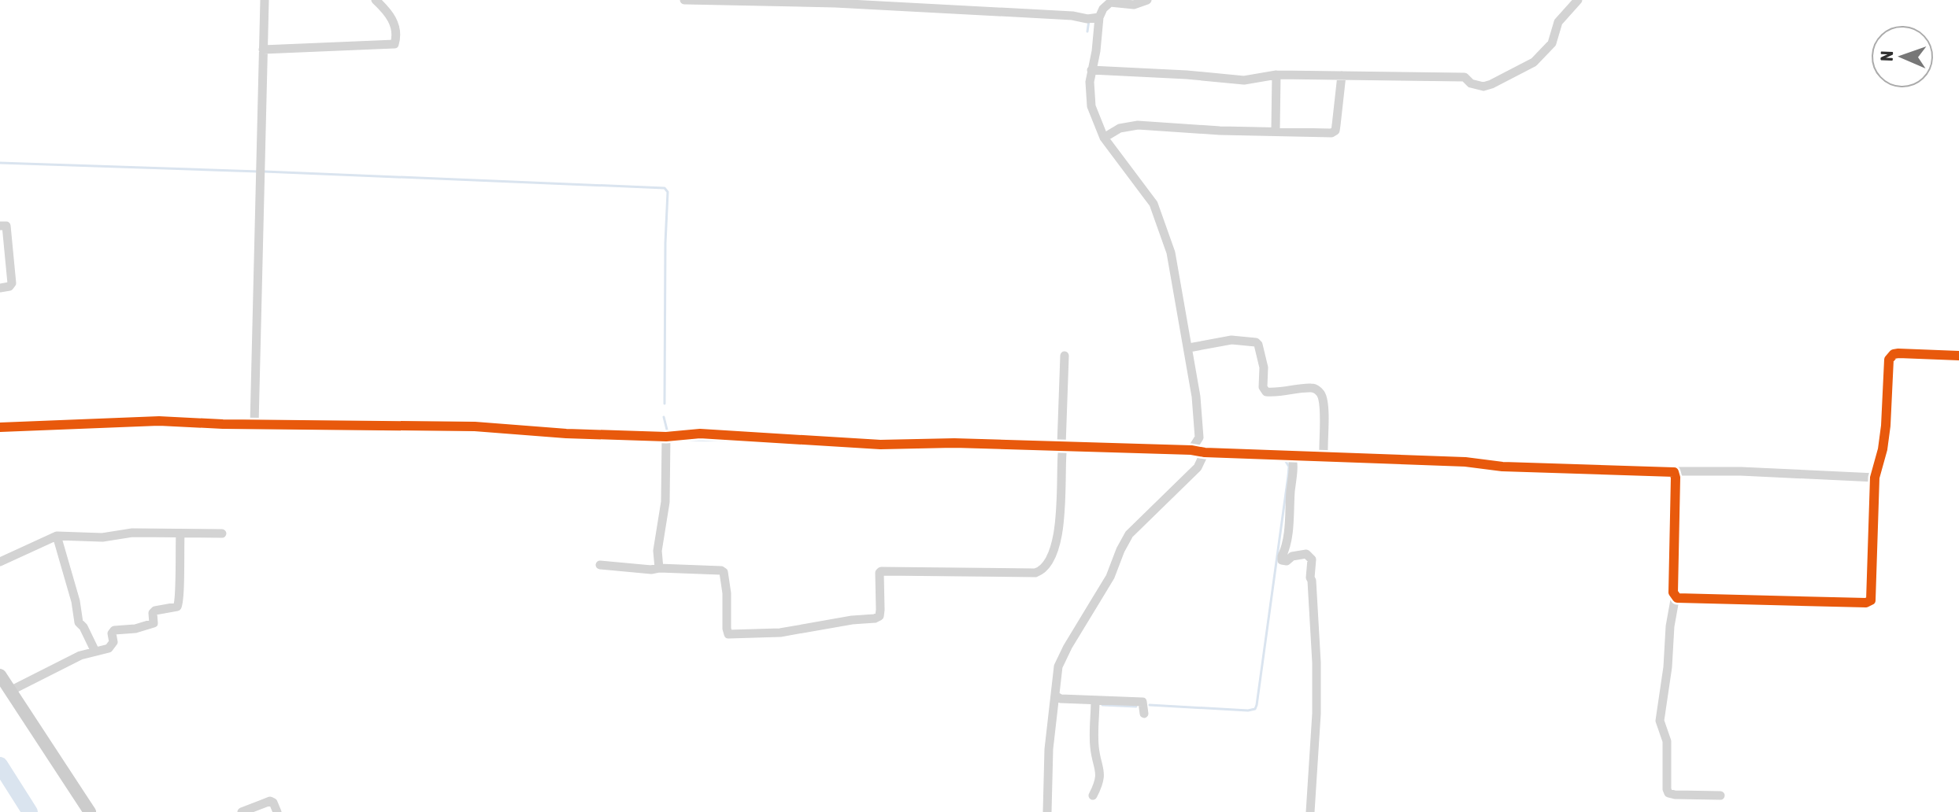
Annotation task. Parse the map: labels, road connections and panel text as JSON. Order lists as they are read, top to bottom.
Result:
{
  "north": "left"
}
